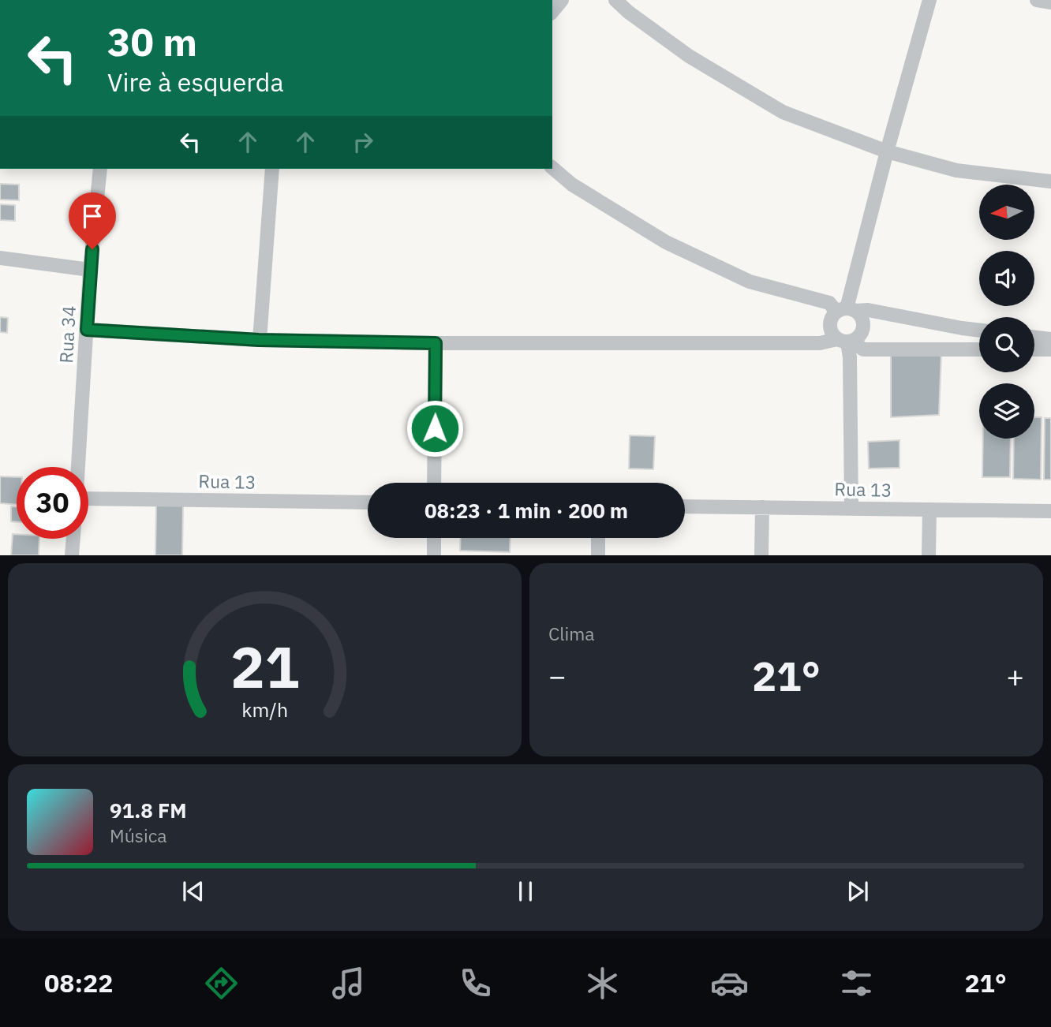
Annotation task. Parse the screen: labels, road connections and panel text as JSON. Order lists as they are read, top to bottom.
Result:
{
  "streets": {
    "street": ["Rua 34", "Rua 13"]
  },
  "north": "left",
  "page": {
    "turn": ["30 m", "Vire à esquerda"],
    "limit": "30",
    "trip": "08:23 · 1 min · 200 m",
    "tile": "Clima",
    "heat": ["−", "21°", "+"],
    "song": ["91.8 FM", "Música"],
    "tabs": ["08:22", "21°"],
    "gauge": ["21", "km/h"]
  }
}
